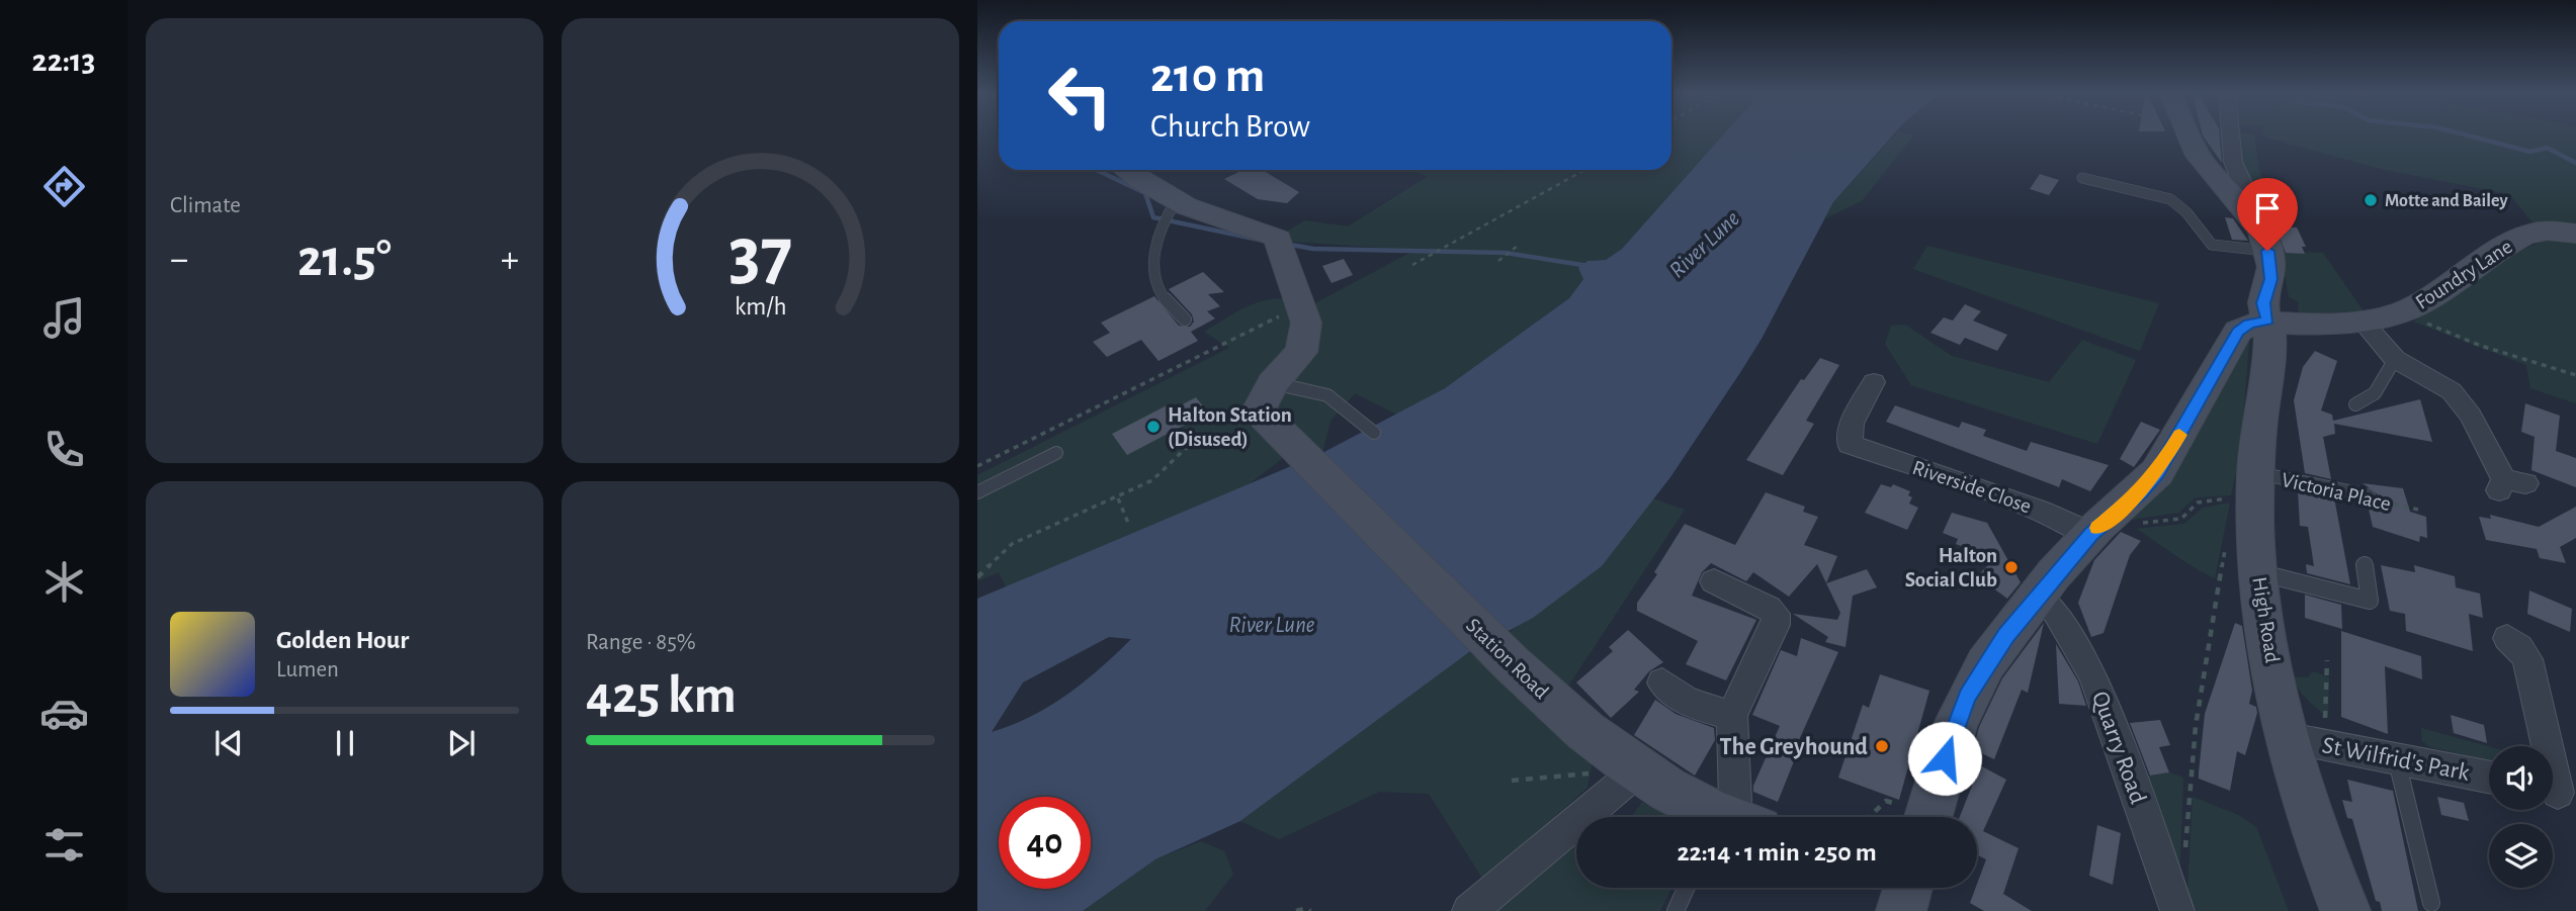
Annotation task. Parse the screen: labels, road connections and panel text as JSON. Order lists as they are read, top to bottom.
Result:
{
  "streets": {
    "street": [
      "Foundry Lane",
      "Riverside Close",
      "High Road",
      "Station Road",
      "Quarry Road",
      "St Wilfrid's Park"
    ],
    "lane": ["Victoria Place"]
  },
  "crossings": [
    ["Foundry Lane", "High Road"],
    ["Victoria Place", "High Road"],
    ["High Road", "St Wilfrid's Park"]
  ],
  "water": ["River Lune"],
  "places": [
    "Motte and Bailey",
    "Halton Station (Disused)",
    "Halton Social Club",
    "The Greyhound"
  ],
  "page": {
    "tabs": "22:13",
    "tile": [
      "Climate",
      ["Range · 85%", "425 km"]
    ],
    "turn": ["210 m", "Church Brow"],
    "heat": ["−", "21.5°", "+"],
    "song": ["Golden Hour", "Lumen"],
    "limit": "40",
    "trip": "22:14 · 1 min · 250 m",
    "gauge": ["37", "km/h"]
  }
}
